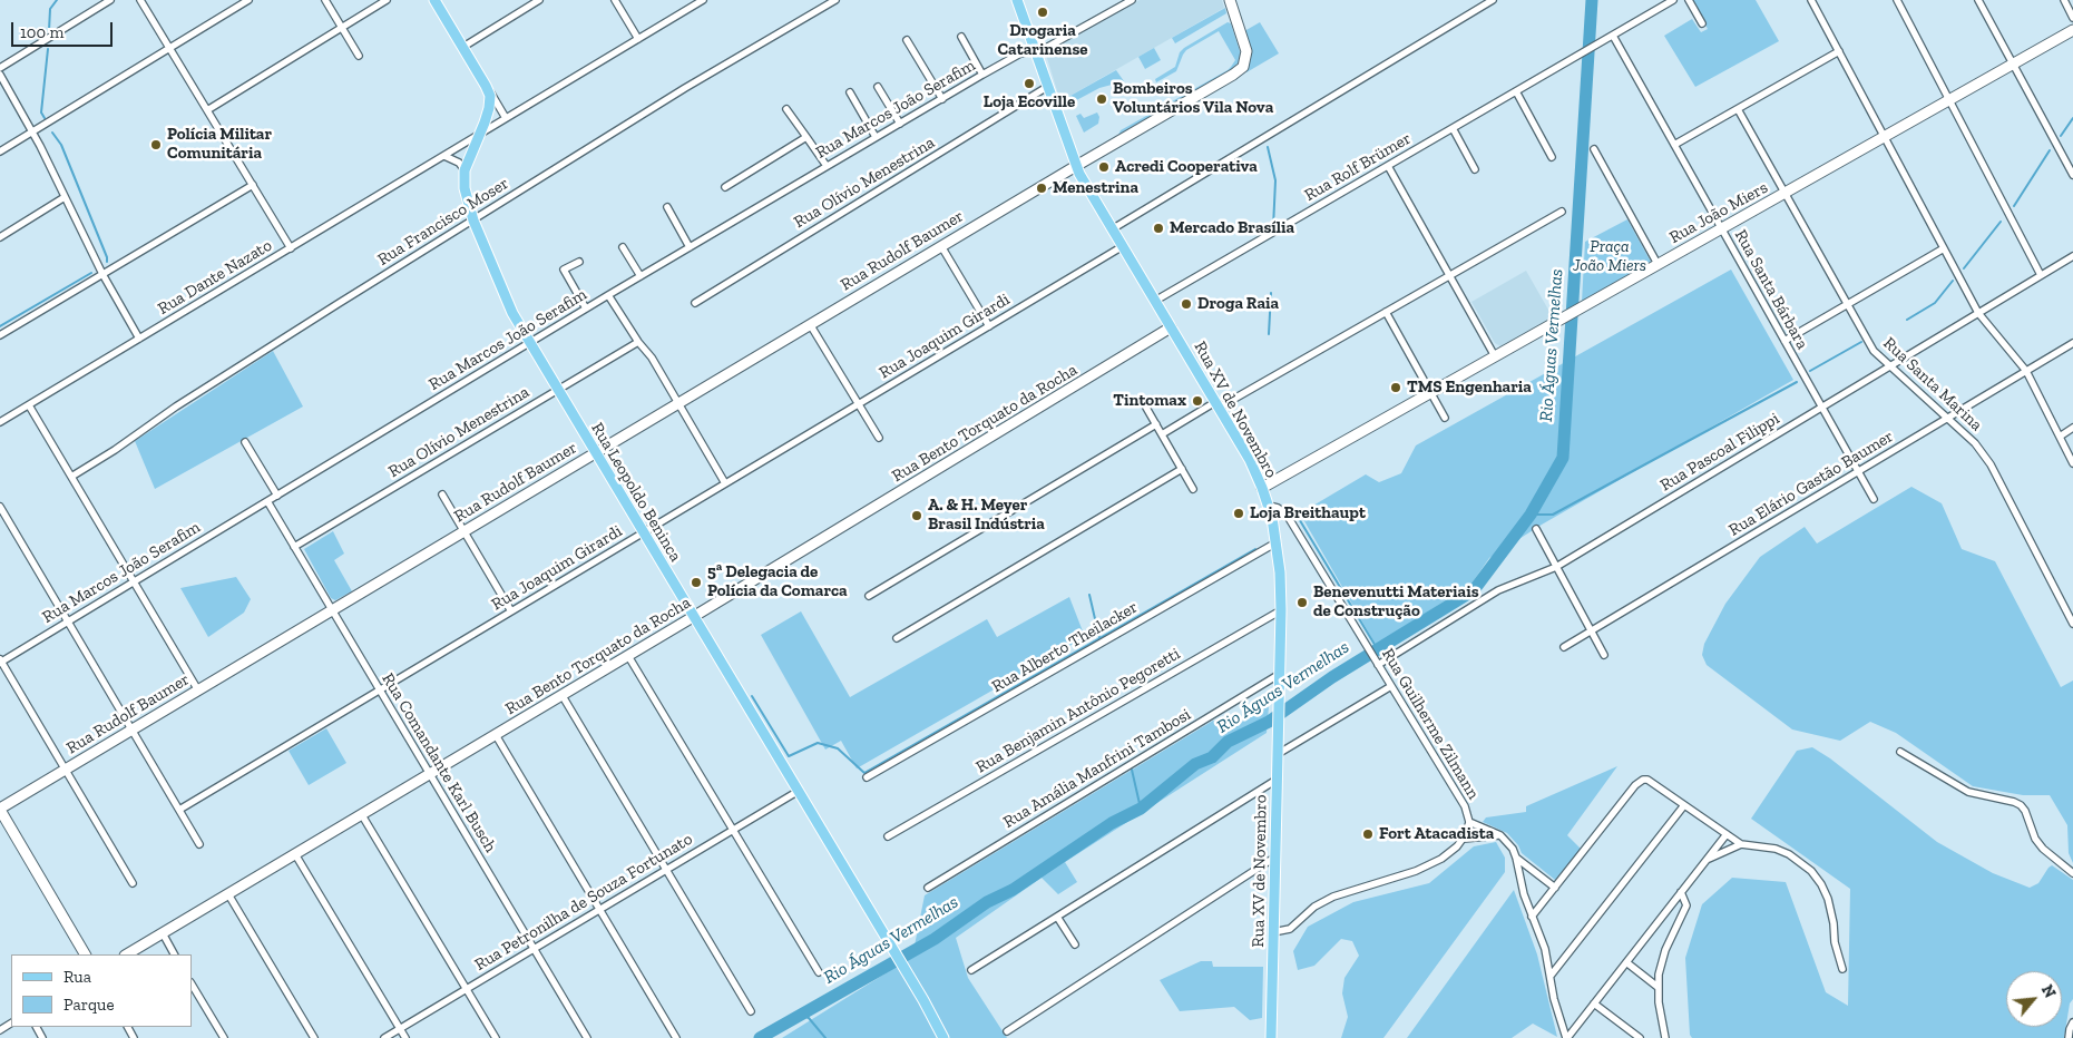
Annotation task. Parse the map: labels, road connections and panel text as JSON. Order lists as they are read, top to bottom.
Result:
{
  "streets": {
    "main road": ["Rua XV de Novembro", "Rua Leopoldo Beninca"],
    "street": [
      "Rua Marcos João Serafim",
      "Rua Rolf Brümer",
      "Rua Olívio Menestrina",
      "Rua João Miers",
      "Rua Francisco Moser",
      "Rua Rudolf Baumer",
      "Rua Dante Nazato",
      "Rua Santa Bárbara",
      "Rua Joaquim Girardi",
      "Rua Santa Marina",
      "Rua Bento Torquato da Rocha",
      "Rua Pascoal Filippi",
      "Rua Elário Gastão Baumer",
      "Rua Alberto Theilacker",
      "Rua Benjamin Antônio Pegoretti",
      "Rua Guilherme Zilmann",
      "Rua Comandante Karl Busch",
      "Rua Amália Manfrini Tambosi",
      "Rua Petronilha de Souza Fortunato"
    ]
  },
  "crossings": [
    ["Rua Marcos João Serafim", "Rua XV de Novembro"],
    ["Rua Marcos João Serafim", "Rua Leopoldo Beninca"],
    ["Rua Marcos João Serafim", "Rua Comandante Karl Busch"],
    ["Rua Rolf Brümer", "Rua Santa Bárbara"],
    ["Rua Rolf Brümer", "Rua XV de Novembro"],
    ["Rua Olívio Menestrina", "Rua XV de Novembro"],
    ["Rua Olívio Menestrina", "Rua Leopoldo Beninca"],
    ["Rua Olívio Menestrina", "Rua Comandante Karl Busch"],
    ["Rua João Miers", "Rua Santa Bárbara"],
    ["Rua João Miers", "Rua Santa Marina"],
    ["Rua João Miers", "Rua XV de Novembro"],
    ["Rua Francisco Moser", "Rua Leopoldo Beninca"],
    ["Rua Rudolf Baumer", "Rua XV de Novembro"],
    ["Rua Rudolf Baumer", "Rua Leopoldo Beninca"],
    ["Rua Rudolf Baumer", "Rua Comandante Karl Busch"],
    ["Rua Dante Nazato", "Rua Leopoldo Beninca"],
    ["Rua Santa Bárbara", "Rua Pascoal Filippi"],
    ["Rua Santa Bárbara", "Rua Elário Gastão Baumer"],
    ["Rua Joaquim Girardi", "Rua XV de Novembro"],
    ["Rua Joaquim Girardi", "Rua Leopoldo Beninca"],
    ["Rua Joaquim Girardi", "Rua Comandante Karl Busch"],
    ["Rua Santa Marina", "Rua Pascoal Filippi"],
    ["Rua Santa Marina", "Rua Elário Gastão Baumer"],
    ["Rua XV de Novembro", "Rua Bento Torquato da Rocha"],
    ["Rua XV de Novembro", "Rua Alberto Theilacker"],
    ["Rua XV de Novembro", "Rua Benjamin Antônio Pegoretti"],
    ["Rua XV de Novembro", "Rua Guilherme Zilmann"],
    ["Rua XV de Novembro", "Rua Amália Manfrini Tambosi"],
    ["Rua Bento Torquato da Rocha", "Rua Leopoldo Beninca"],
    ["Rua Bento Torquato da Rocha", "Rua Comandante Karl Busch"],
    ["Rua Pascoal Filippi", "Rua Guilherme Zilmann"],
    ["Rua Leopoldo Beninca", "Rua Petronilha de Souza Fortunato"],
    ["Rua Comandante Karl Busch", "Rua Petronilha de Souza Fortunato"]
  ],
  "water": ["Rio Águas Vermelhas"],
  "parks": ["Praça João Miers"],
  "places": [
    "Drogaria Catarinense",
    "Loja Ecoville",
    "Bombeiros Voluntários Vila Nova",
    "Polícia Militar Comunitária",
    "Acredi Cooperativa",
    "Menestrina",
    "Mercado Brasília",
    "Droga Raia",
    "TMS Engenharia",
    "Tintomax",
    "Loja Breithaupt",
    "A. & H. Meyer Brasil Indústria",
    "5ª Delegacia de Polícia da Comarca",
    "Benevenutti Materiais de Construção",
    "Fort Atacadista"
  ],
  "legend": ["Rua", "Parque"],
  "scale_bar": "100 m",
  "north": "top right"
}
